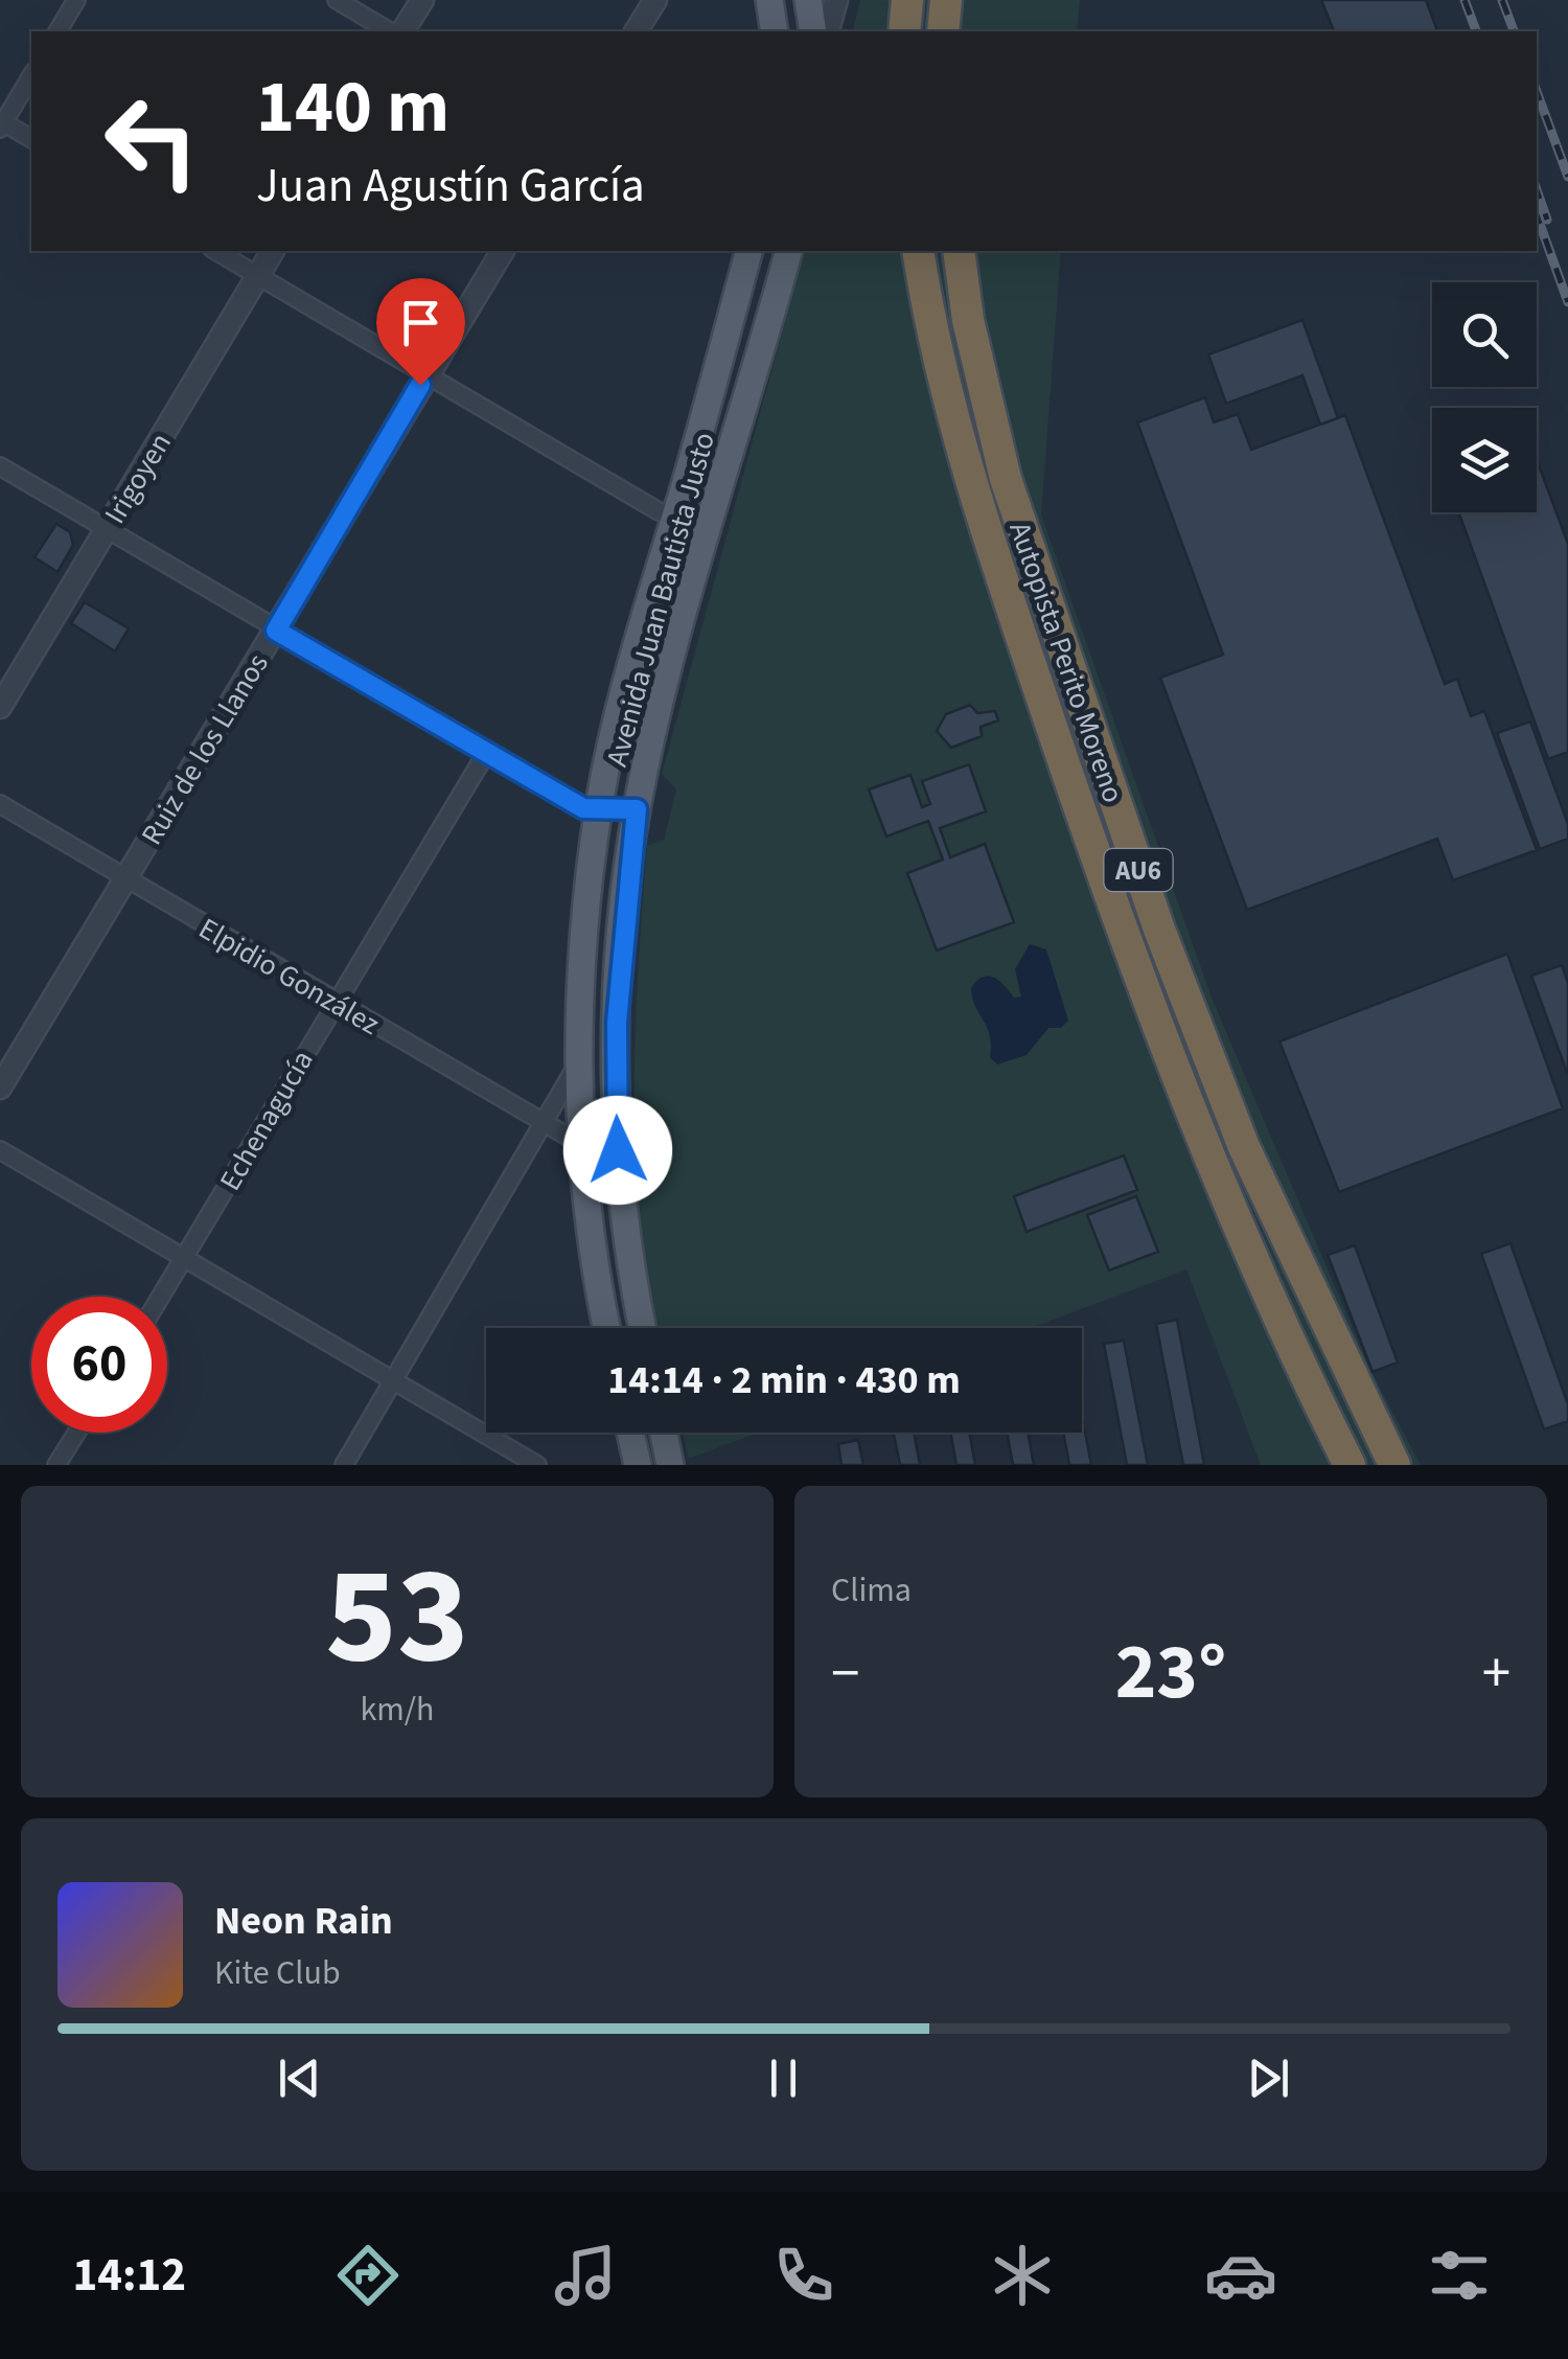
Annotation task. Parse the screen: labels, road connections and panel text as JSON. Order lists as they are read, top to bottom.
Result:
{
  "streets": {
    "highway": ["Autopista Perito Moreno", "AU6"],
    "main road": ["Avenida Juan Bautista Justo"],
    "street": [
      "Irigoyen",
      "Ruiz de los Llanos",
      "Elpidio González",
      "Echenagucía"
    ]
  },
  "crossings": [
    ["Avenida Juan Bautista Justo", "Elpidio González"],
    ["Ruiz de los Llanos", "Elpidio González"],
    ["Elpidio González", "Echenagucía"]
  ],
  "page": {
    "turn": ["140 m", "Juan Agustín García"],
    "limit": "60",
    "trip": "14:14 · 2 min · 430 m",
    "tile": [
      ["53", "km/h"],
      "Clima"
    ],
    "heat": ["−", "23°", "+"],
    "song": ["Neon Rain", "Kite Club"],
    "tabs": "14:12"
  }
}
